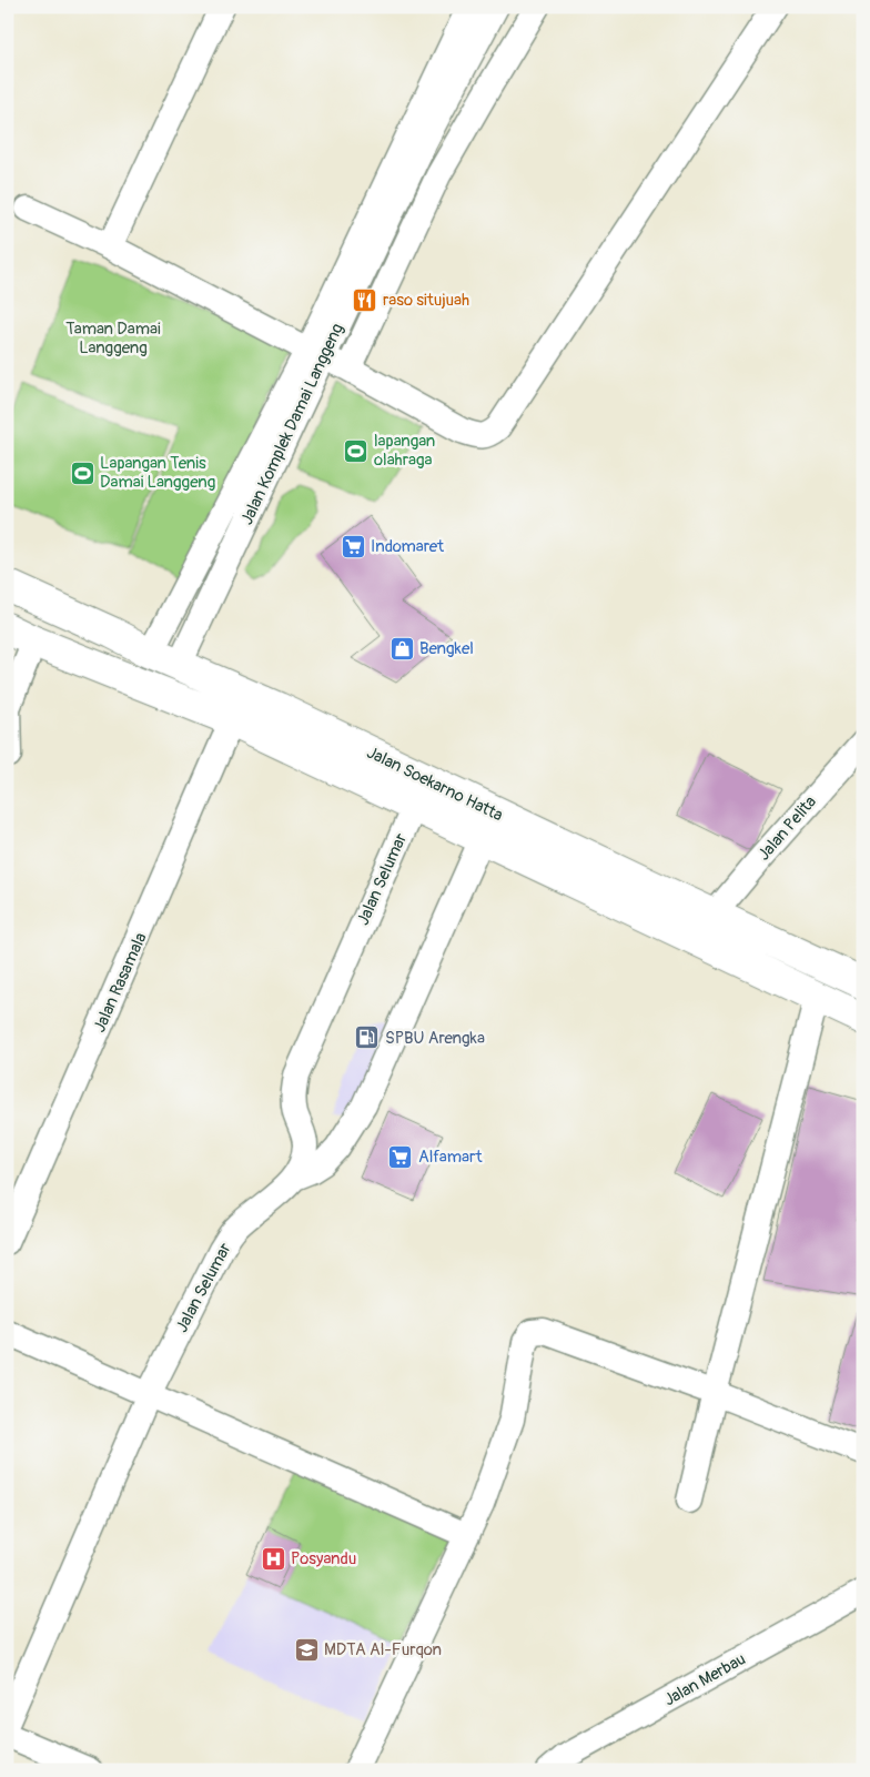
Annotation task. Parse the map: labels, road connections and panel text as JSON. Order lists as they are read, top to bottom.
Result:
{
  "streets": {
    "main road": ["Jalan Soekarno Hatta"],
    "street": [
      "Jalan Komplek Damai Langgeng",
      "Jalan Pelita",
      "Jalan Selumar",
      "Jalan Rasamala",
      "Jalan Merbau"
    ]
  },
  "crossings": [
    ["Jalan Komplek Damai Langgeng", "Jalan Soekarno Hatta"],
    ["Jalan Soekarno Hatta", "Jalan Pelita"],
    ["Jalan Soekarno Hatta", "Jalan Selumar"],
    ["Jalan Soekarno Hatta", "Jalan Rasamala"]
  ],
  "parks": ["Taman Damai Langgeng"],
  "places": {
    "restaurant": ["raso situjuah"],
    "sports": ["lapangan olahraga", "Lapangan Tenis Damai Langgeng"],
    "supermarket": ["Indomaret", "Alfamart"],
    "shop": ["Bengkel"],
    "fuel station": ["SPBU Arengka"],
    "hospital": ["Posyandu"],
    "school or university": ["MDTA Al-Furqon"]
  }
}
